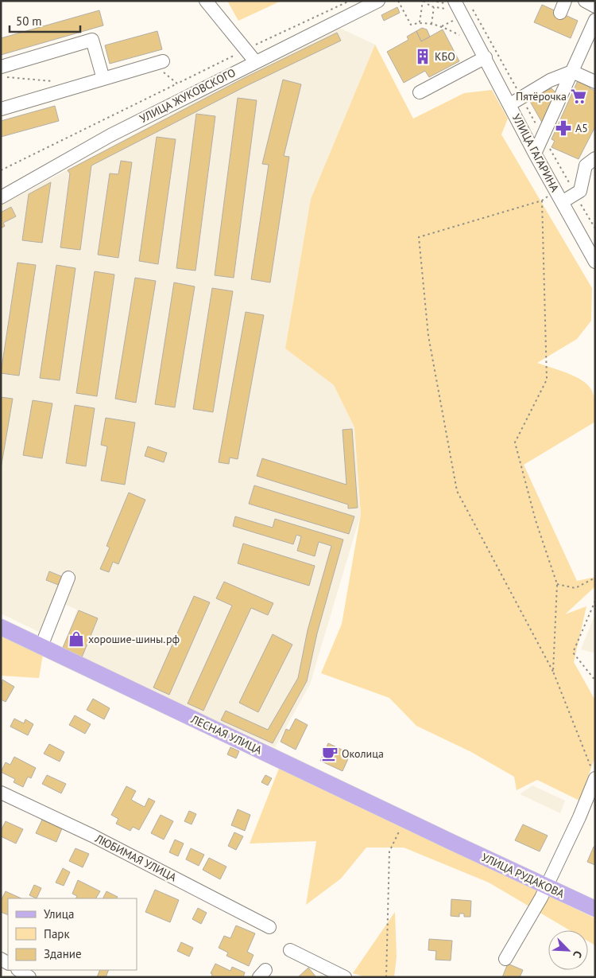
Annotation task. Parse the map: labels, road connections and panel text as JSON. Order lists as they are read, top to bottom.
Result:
{
  "streets": {
    "main road": ["ЛЕСНАЯ УЛИЦА", "УЛИЦА РУДАКОВА"],
    "street": ["УЛИЦА ЖУКОВСКОГО", "УЛИЦА ГАГАРИНА", "ЛЮБИМАЯ УЛИЦА"]
  },
  "crossings": [
    ["ЛЕСНАЯ УЛИЦА", "УЛИЦА РУДАКОВА"]
  ],
  "places": {
    "building": ["КБО"],
    "supermarket": ["Пятёрочка"],
    "pharmacy": ["А5"],
    "shop": ["хорошие-шины.рф"],
    "cafe": ["Околица"]
  },
  "legend": ["Улица", "Парк", "Здание"],
  "scale_bar": "50 m",
  "north": "bottom right"
}
